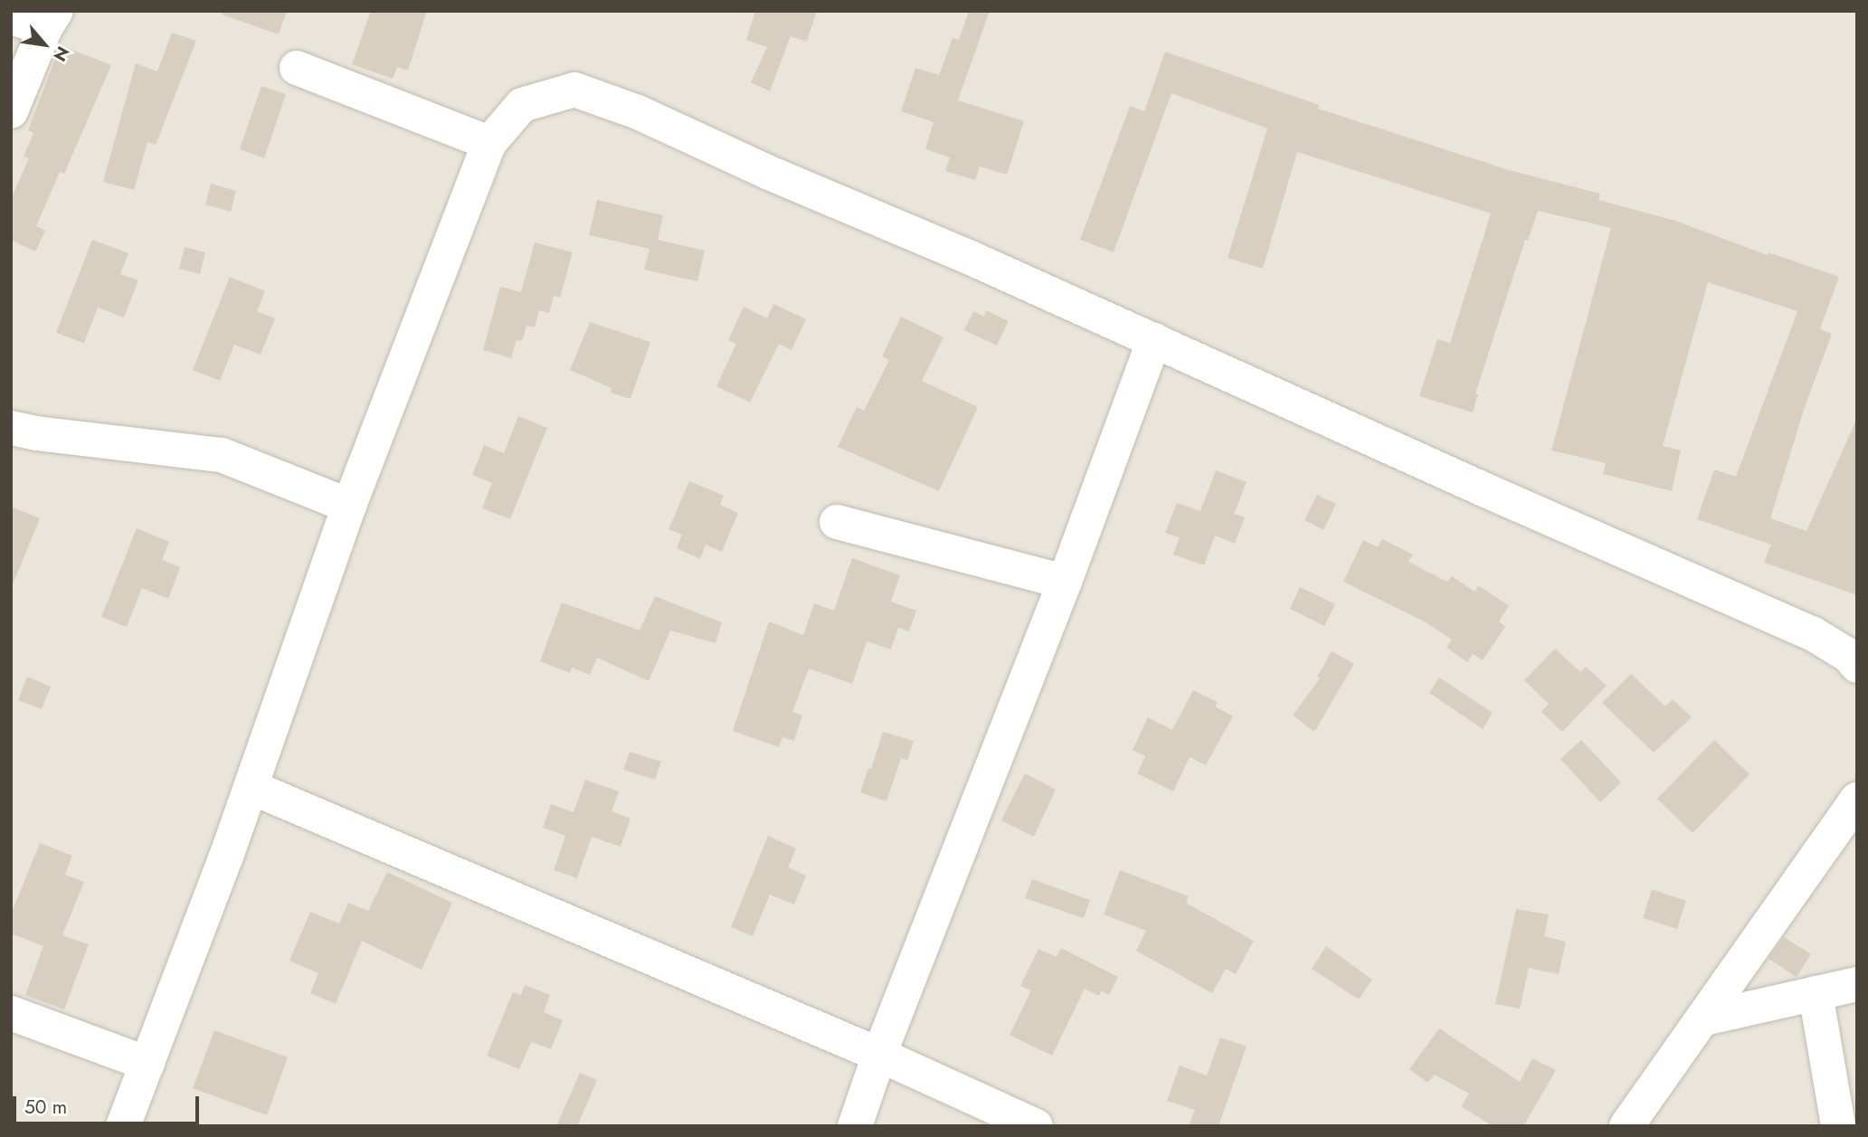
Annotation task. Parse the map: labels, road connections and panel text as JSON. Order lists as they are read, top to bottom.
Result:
{
  "scale_bar": "50 m",
  "north": "bottom right"
}
